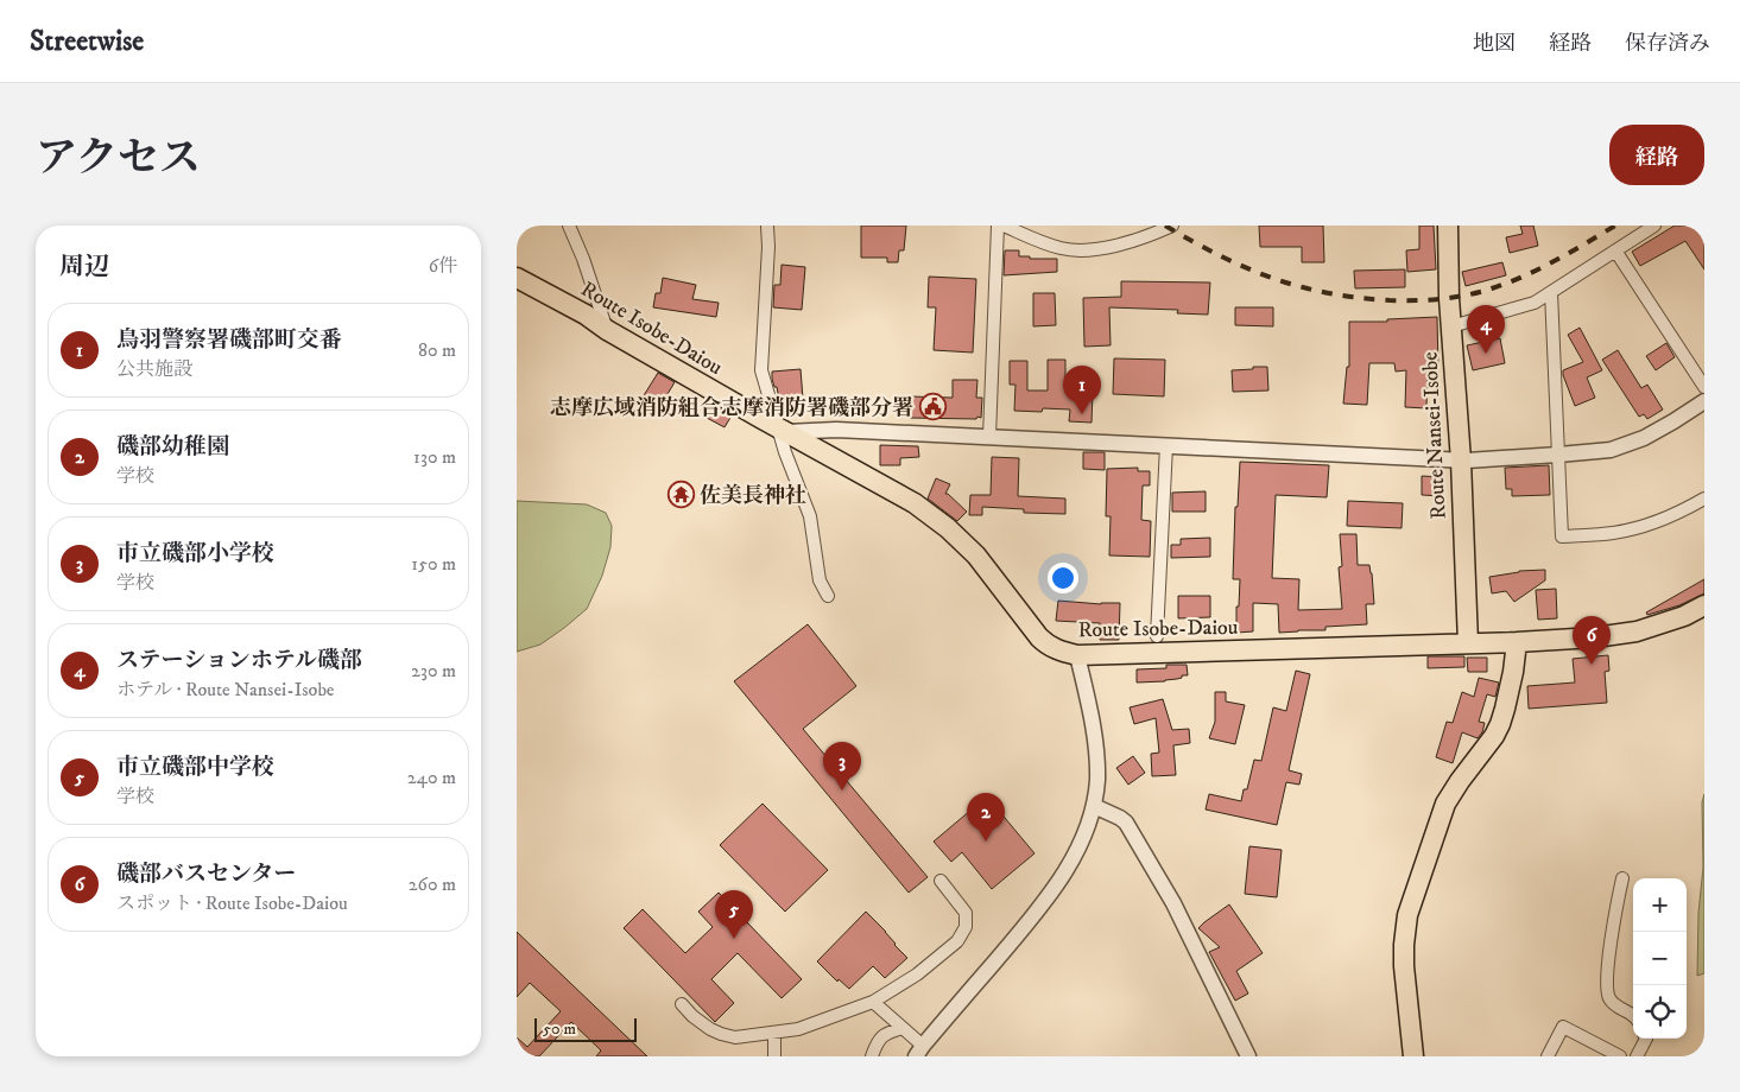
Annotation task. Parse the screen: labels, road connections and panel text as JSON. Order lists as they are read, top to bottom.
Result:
{
  "streets": {
    "main road": ["Route Isobe-Daiou", "Route Nansei-Isobe"]
  },
  "crossings": [
    ["Route Isobe-Daiou", "Route Nansei-Isobe"]
  ],
  "places": {
    "public building": ["志摩広域消防組合志摩消防署磯部分署"],
    "temple": ["佐美長神社"]
  },
  "scale_bar": "50 m",
  "page": {
    "header": "Streetwise",
    "nav": ["地図", "経路", "保存済み"],
    "title": "アクセス",
    "buttons": "経路",
    "heading": ["周辺", "6件"],
    "list": [
      {
        "mark": "1",
        "name": "鳥羽警察署磯部町交番",
        "note": "公共施設",
        "value": "80 m"
      },
      {
        "mark": "2",
        "name": "磯部幼稚園",
        "note": "学校",
        "value": "130 m"
      },
      {
        "mark": "3",
        "name": "市立磯部小学校",
        "note": "学校",
        "value": "150 m"
      },
      {
        "mark": "4",
        "name": "ステーションホテル磯部",
        "note": "ホテル · Route Nansei-Isobe",
        "value": "230 m"
      },
      {
        "mark": "5",
        "name": "市立磯部中学校",
        "note": "学校",
        "value": "240 m"
      },
      {
        "mark": "6",
        "name": "磯部バスセンター",
        "note": "スポット · Route Isobe-Daiou",
        "value": "260 m"
      }
    ],
    "pins": [
      "4",
      "1",
      "6",
      "3",
      "2",
      "5"
    ],
    "map_buttons": ["+", "−"],
    "scale": "50 m"
  }
}
